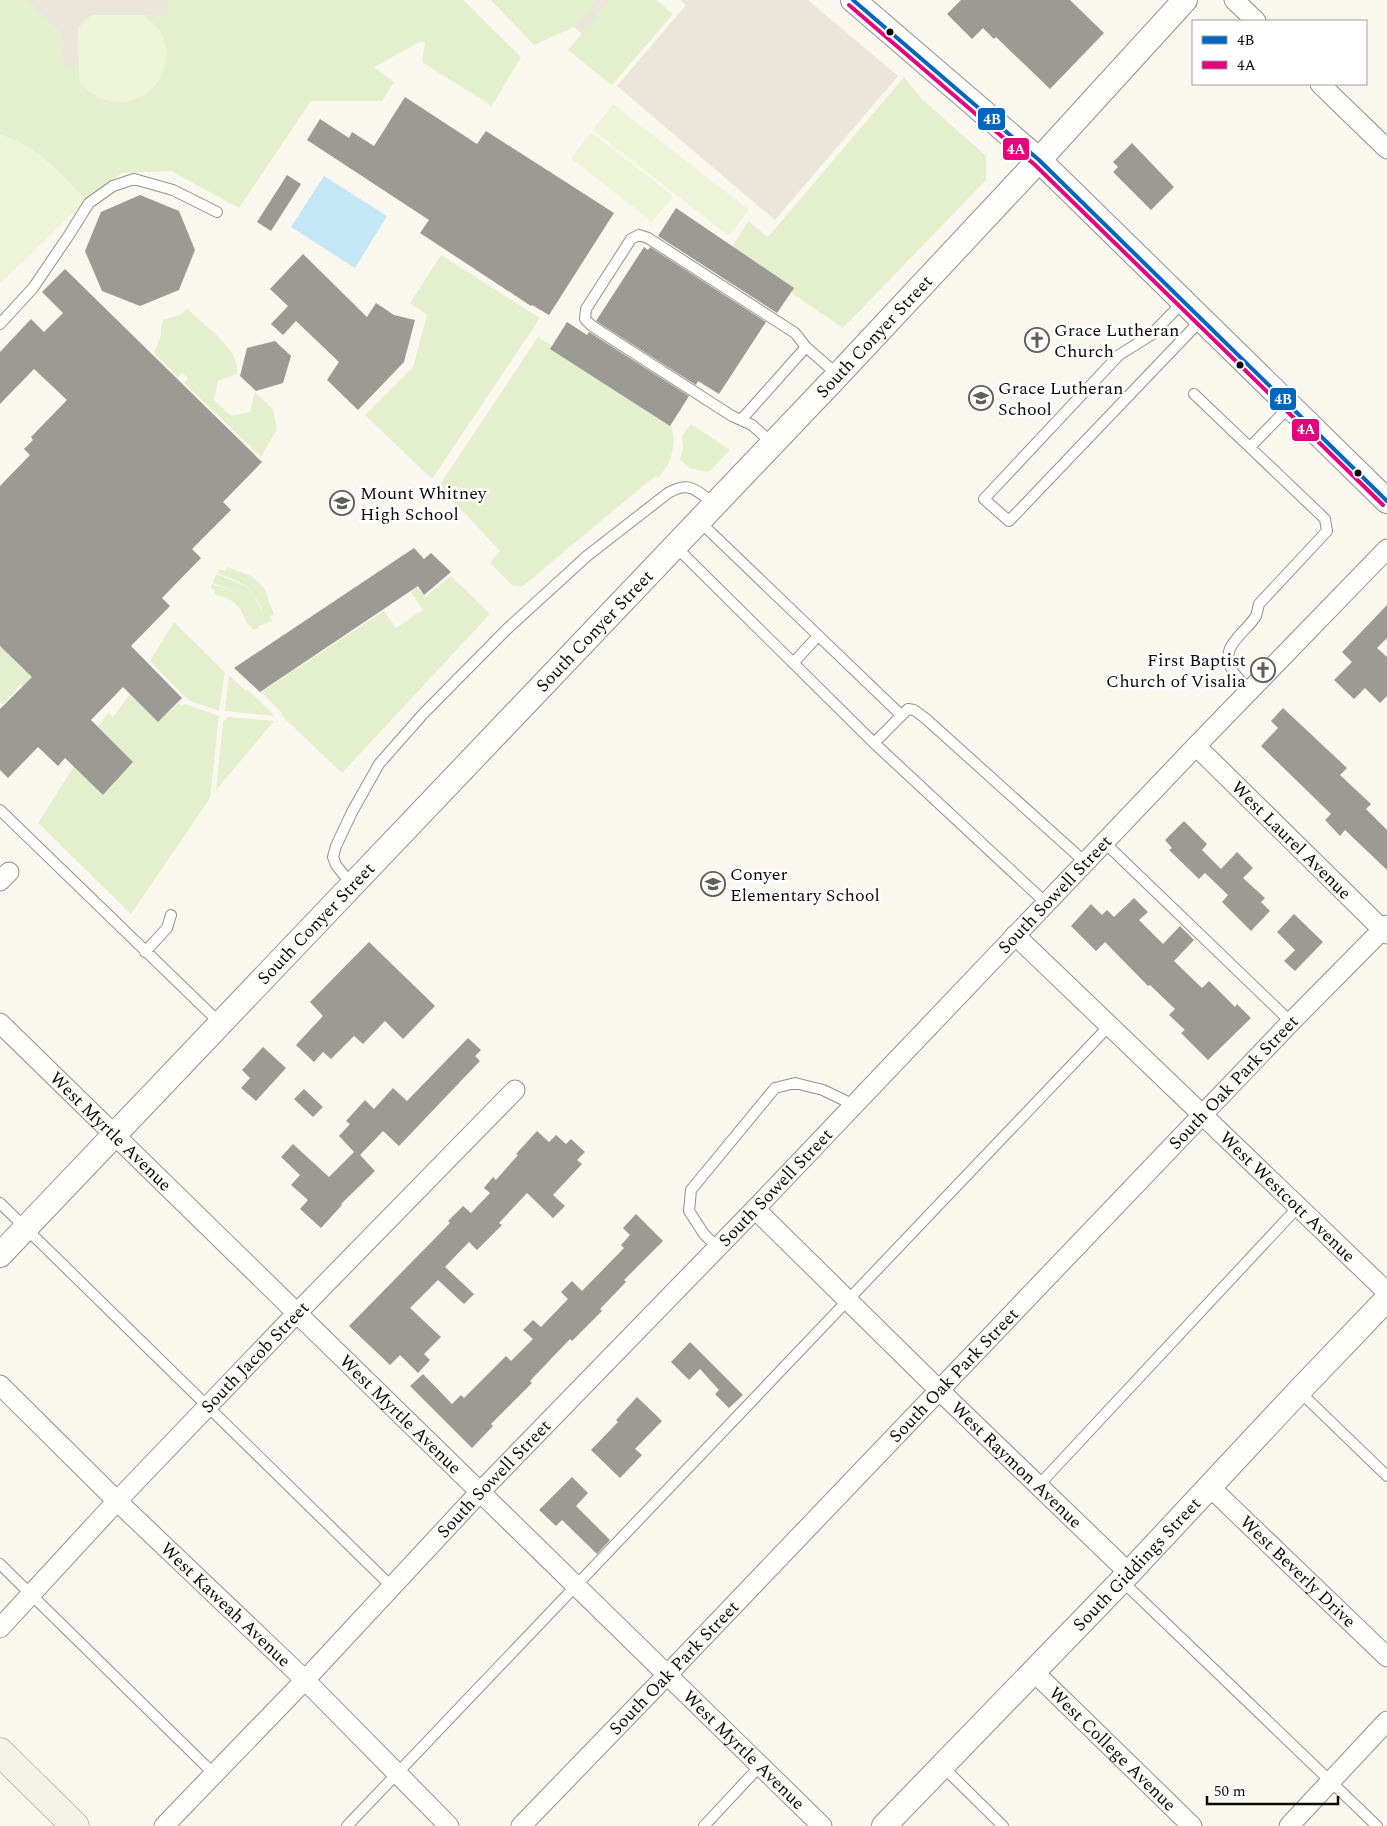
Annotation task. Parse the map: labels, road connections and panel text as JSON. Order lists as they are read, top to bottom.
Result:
{
  "streets": {
    "street": [
      "South Conyer Street",
      "West Laurel Avenue",
      "South Sowell Street",
      "South Oak Park Street",
      "West Myrtle Avenue",
      "West Westcott Avenue",
      "South Jacob Street",
      "West Raymon Avenue",
      "South Giddings Street",
      "West Beverly Drive",
      "West Kaweah Avenue",
      "West College Avenue"
    ]
  },
  "crossings": [
    ["South Conyer Street", "West Myrtle Avenue"],
    ["West Laurel Avenue", "South Sowell Street"],
    ["West Laurel Avenue", "South Oak Park Street"],
    ["South Sowell Street", "West Myrtle Avenue"],
    ["South Sowell Street", "West Westcott Avenue"],
    ["South Sowell Street", "West Raymon Avenue"],
    ["South Sowell Street", "West Kaweah Avenue"],
    ["South Oak Park Street", "West Myrtle Avenue"],
    ["South Oak Park Street", "West Westcott Avenue"],
    ["South Oak Park Street", "West Raymon Avenue"],
    ["West Myrtle Avenue", "South Jacob Street"],
    ["South Jacob Street", "West Kaweah Avenue"],
    ["West Raymon Avenue", "South Giddings Street"],
    ["South Giddings Street", "West Beverly Drive"],
    ["South Giddings Street", "West College Avenue"]
  ],
  "places": {
    "church": ["Grace Lutheran Church", "First Baptist Church of Visalia"],
    "school or university": ["Grace Lutheran School", "Mount Whitney High School", "Conyer Elementary School"]
  },
  "lines": ["transit line 4B", "transit line 4A"],
  "legend": ["4B", "4A"],
  "scale_bar": "50 m"
}
